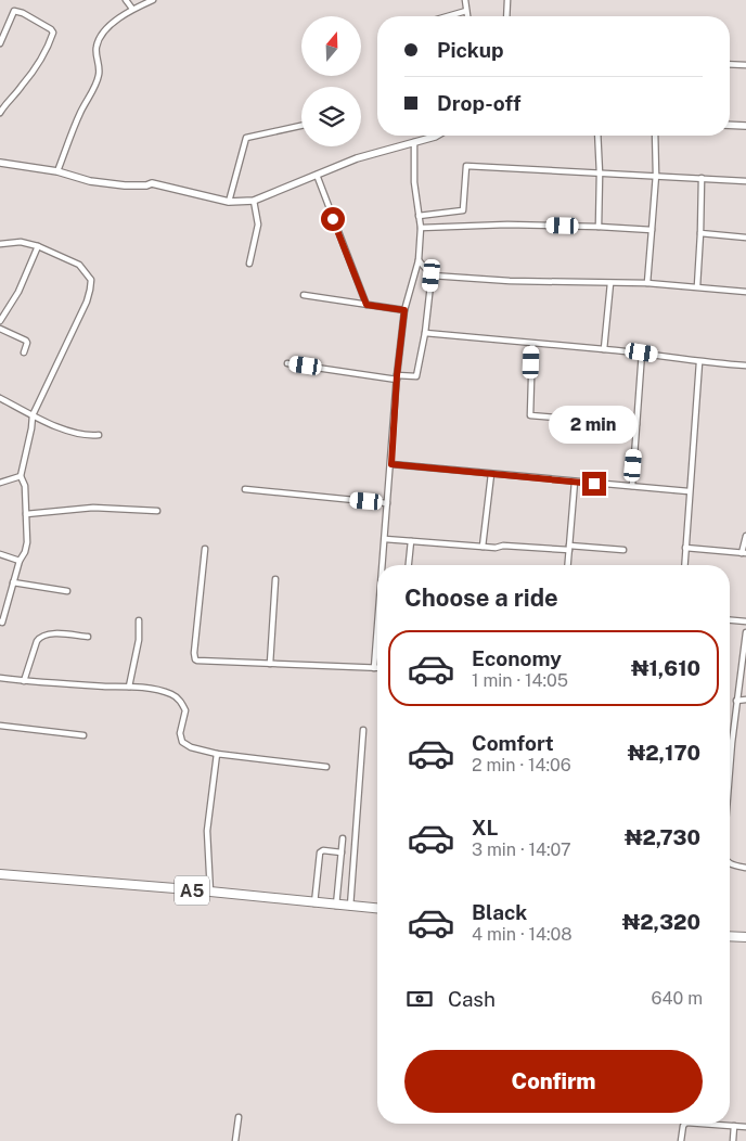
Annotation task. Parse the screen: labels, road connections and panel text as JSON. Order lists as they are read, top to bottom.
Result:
{
  "streets": {
    "highway": ["A5"]
  },
  "north": "top",
  "page": {
    "banner": ["Pickup", "Drop-off"],
    "bubble": "2 min",
    "heading": "Choose a ride",
    "list": [
      {
        "name": "Economy",
        "note": "1 min · 14:05",
        "value": "₦1,610"
      },
      {
        "name": "Comfort",
        "note": "2 min · 14:06",
        "value": "₦2,170"
      },
      {
        "name": "XL",
        "note": "3 min · 14:07",
        "value": "₦2,730"
      },
      {
        "name": "Black",
        "note": "4 min · 14:08",
        "value": "₦2,320"
      }
    ],
    "pay": ["Cash", "640 m"],
    "buttons": "Confirm"
  }
}
